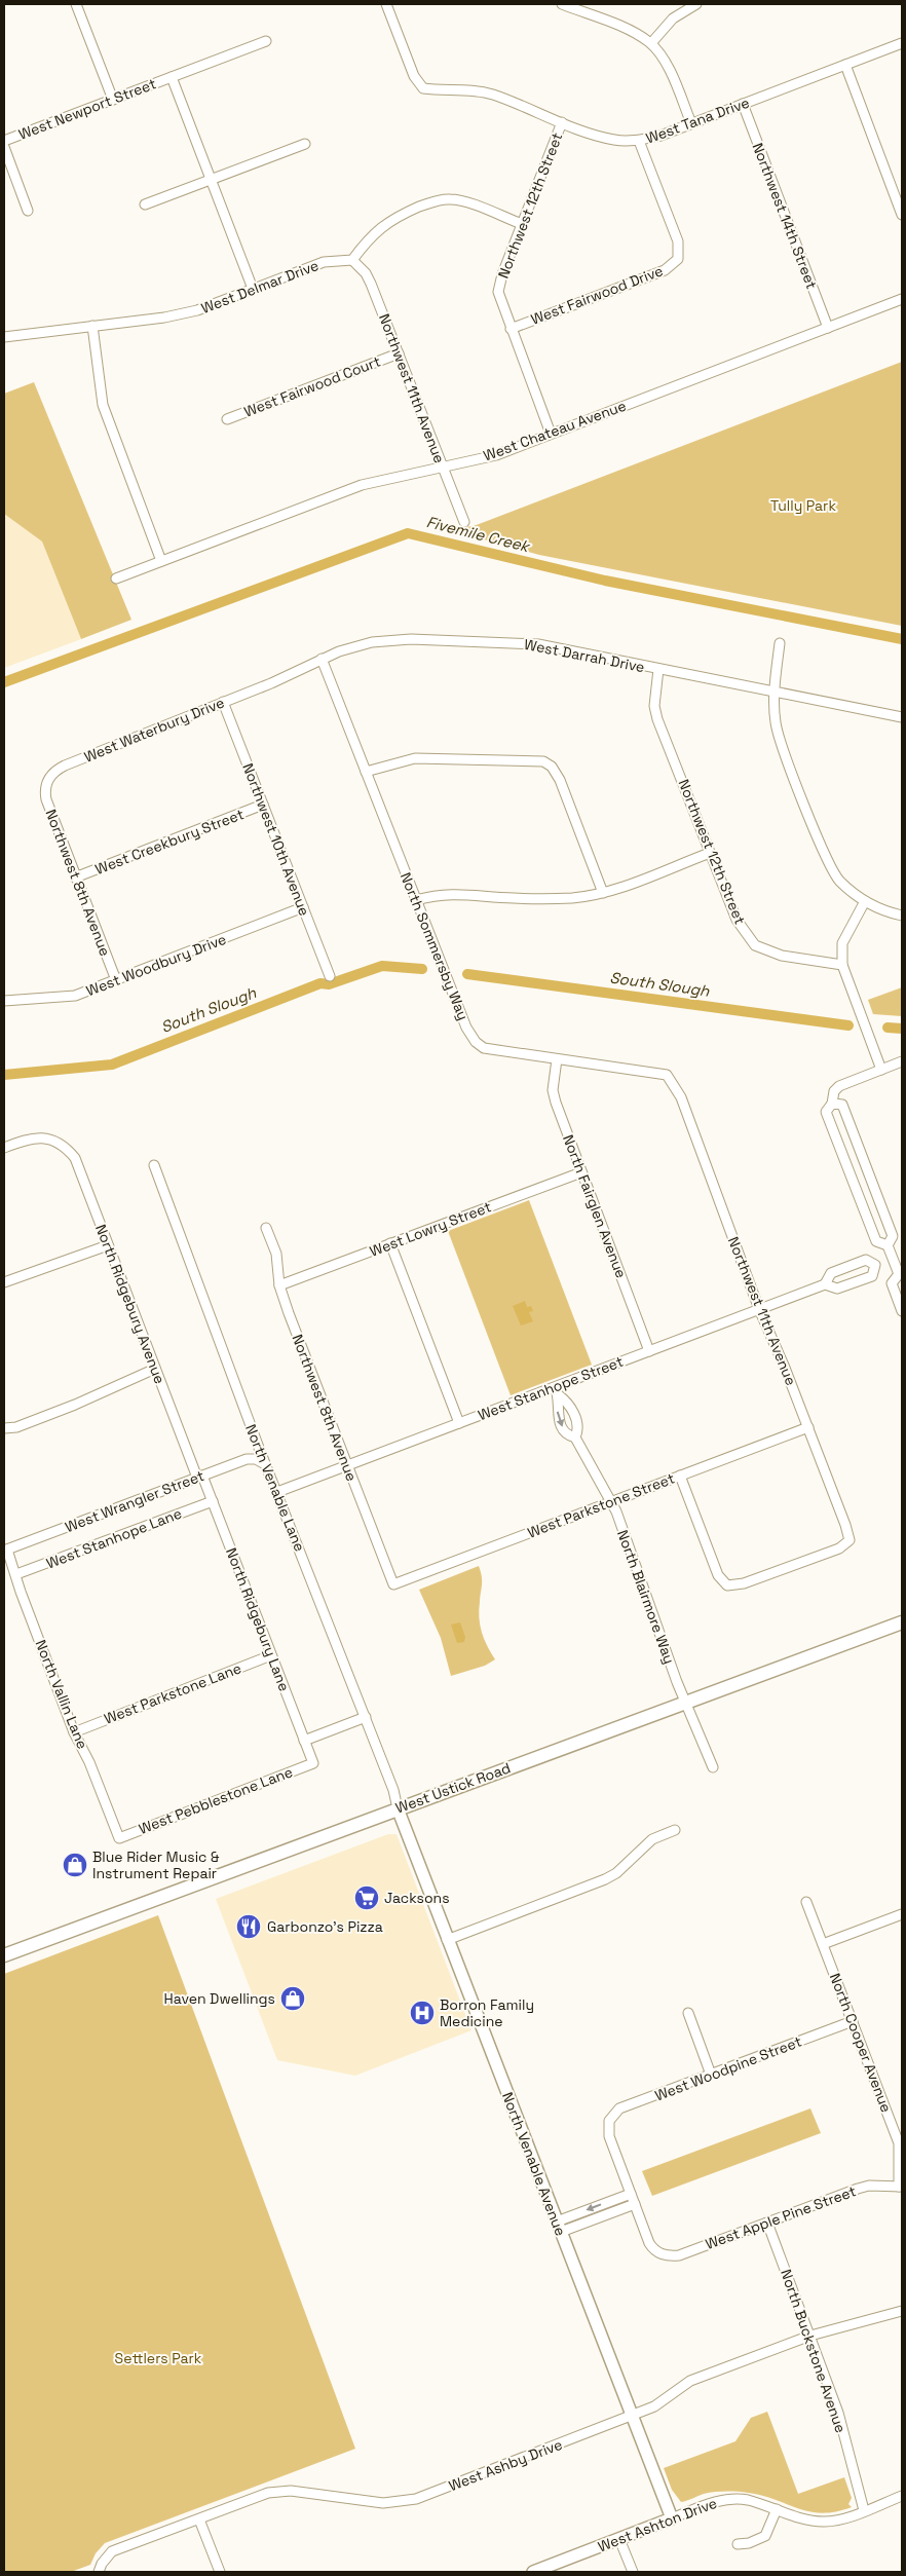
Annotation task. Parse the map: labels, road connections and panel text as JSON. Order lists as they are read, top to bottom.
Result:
{
  "streets": {
    "main road": ["West Ustick Road"],
    "street": [
      "West Newport Street",
      "West Tana Drive",
      "Northwest 12th Street",
      "Northwest 14th Street",
      "West Delmar Drive",
      "West Fairwood Drive",
      "West Fairwood Court",
      "Northwest 11th Avenue",
      "West Chateau Avenue",
      "West Darrah Drive",
      "West Waterbury Drive",
      "Northwest 10th Avenue",
      "West Creekbury Street",
      "Northwest 8th Avenue",
      "North Sommersby Way",
      "West Woodbury Drive",
      "North Fairglen Avenue",
      "West Lowry Street",
      "North Ridgebury Avenue",
      "West Stanhope Street",
      "North Venable Lane",
      "West Wrangler Street",
      "West Parkstone Street",
      "West Stanhope Lane",
      "North Blairmore Way",
      "North Ridgebury Lane",
      "West Parkstone Lane",
      "North Vallin Lane",
      "West Pebblestone Lane",
      "North Cooper Avenue",
      "West Woodpine Street",
      "North Venable Avenue",
      "West Apple Pine Street",
      "North Buckstone Avenue",
      "West Ashby Drive",
      "West Ashton Drive"
    ]
  },
  "crossings": [
    ["West Tana Drive", "Northwest 12th Street"],
    ["West Tana Drive", "Northwest 14th Street"],
    ["West Tana Drive", "West Fairwood Drive"],
    ["Northwest 12th Street", "West Fairwood Drive"],
    ["Northwest 12th Street", "West Chateau Avenue"],
    ["Northwest 12th Street", "West Darrah Drive"],
    ["Northwest 14th Street", "West Chateau Avenue"],
    ["West Delmar Drive", "Northwest 11th Avenue"],
    ["West Fairwood Court", "Northwest 11th Avenue"],
    ["Northwest 11th Avenue", "West Chateau Avenue"],
    ["Northwest 11th Avenue", "North Sommersby Way"],
    ["Northwest 11th Avenue", "West Stanhope Street"],
    ["Northwest 11th Avenue", "West Parkstone Street"],
    ["West Darrah Drive", "West Waterbury Drive"],
    ["West Darrah Drive", "North Sommersby Way"],
    ["West Waterbury Drive", "Northwest 10th Avenue"],
    ["West Waterbury Drive", "Northwest 8th Avenue"],
    ["Northwest 10th Avenue", "West Creekbury Street"],
    ["Northwest 10th Avenue", "West Woodbury Drive"],
    ["West Creekbury Street", "Northwest 8th Avenue"],
    ["Northwest 8th Avenue", "West Woodbury Drive"],
    ["Northwest 8th Avenue", "West Lowry Street"],
    ["Northwest 8th Avenue", "West Stanhope Street"],
    ["Northwest 8th Avenue", "West Parkstone Street"],
    ["North Sommersby Way", "North Fairglen Avenue"],
    ["North Fairglen Avenue", "West Lowry Street"],
    ["North Fairglen Avenue", "West Stanhope Street"],
    ["North Ridgebury Avenue", "West Wrangler Street"],
    ["North Ridgebury Avenue", "North Ridgebury Lane"],
    ["West Stanhope Street", "North Venable Lane"],
    ["West Stanhope Street", "North Blairmore Way"],
    ["North Venable Lane", "West Wrangler Street"],
    ["North Venable Lane", "West Ustick Road"],
    ["North Venable Lane", "North Venable Avenue"],
    ["West Wrangler Street", "North Ridgebury Lane"],
    ["West Wrangler Street", "North Vallin Lane"],
    ["West Parkstone Street", "North Blairmore Way"],
    ["West Stanhope Lane", "North Ridgebury Lane"],
    ["West Stanhope Lane", "North Vallin Lane"],
    ["North Blairmore Way", "West Ustick Road"],
    ["North Ridgebury Lane", "West Parkstone Lane"],
    ["North Ridgebury Lane", "West Pebblestone Lane"],
    ["West Parkstone Lane", "North Vallin Lane"],
    ["North Vallin Lane", "West Pebblestone Lane"],
    ["West Ustick Road", "North Venable Avenue"],
    ["North Cooper Avenue", "West Woodpine Street"],
    ["North Cooper Avenue", "West Apple Pine Street"],
    ["North Venable Avenue", "West Ashby Drive"],
    ["North Venable Avenue", "West Ashton Drive"],
    ["West Apple Pine Street", "North Buckstone Avenue"],
    ["North Buckstone Avenue", "West Ashby Drive"],
    ["North Buckstone Avenue", "West Ashton Drive"]
  ],
  "water": ["Fivemile Creek", "South Slough"],
  "parks": ["Tully Park", "Settlers Park"],
  "places": {
    "shop": ["Blue Rider Music & Instrument Repair", "Haven Dwellings"],
    "supermarket": ["Jacksons"],
    "restaurant": ["Garbonzo's Pizza"],
    "hospital": ["Borron Family Medicine"]
  }
}
